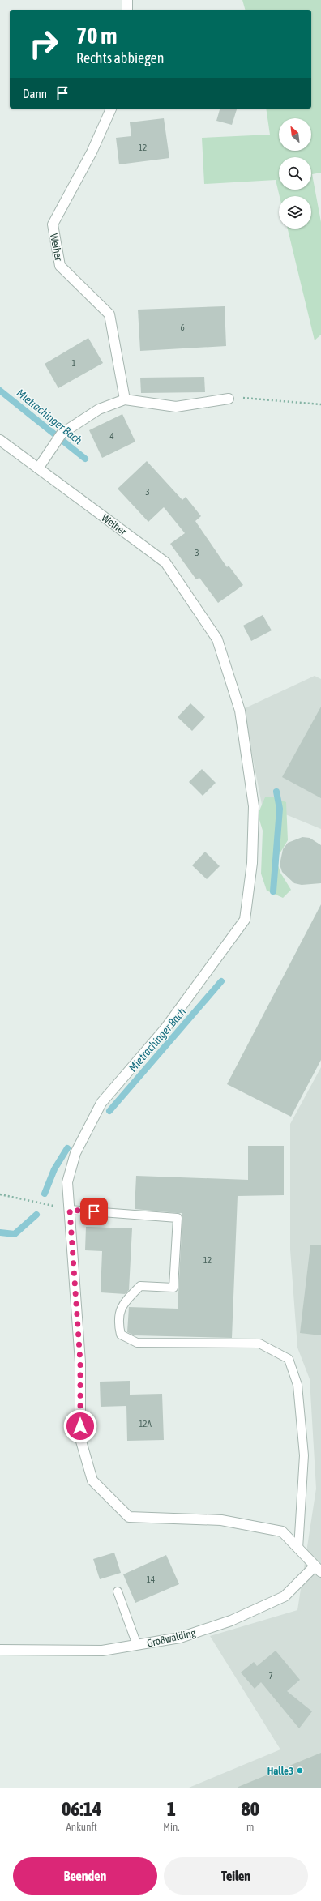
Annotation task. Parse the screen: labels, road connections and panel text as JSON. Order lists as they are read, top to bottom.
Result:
{
  "streets": {
    "street": ["Weiher", "Großwalding"]
  },
  "crossings": [
    ["Weiher", "Großwalding"]
  ],
  "water": ["Mietrachinger Bach"],
  "places": ["Halle3"],
  "house_numbers": [
    "12",
    "6",
    "1",
    "4",
    "3",
    "3",
    "12",
    "12A",
    "14",
    "7"
  ],
  "north": "top left",
  "page": {
    "turn": ["70 m", "Rechts abbiegen"],
    "then": "Dann",
    "eta": [
      "06:14",
      "Ankunft",
      "1",
      "Min.",
      "80",
      "m"
    ],
    "buttons": ["Beenden", "Teilen"]
  }
}
